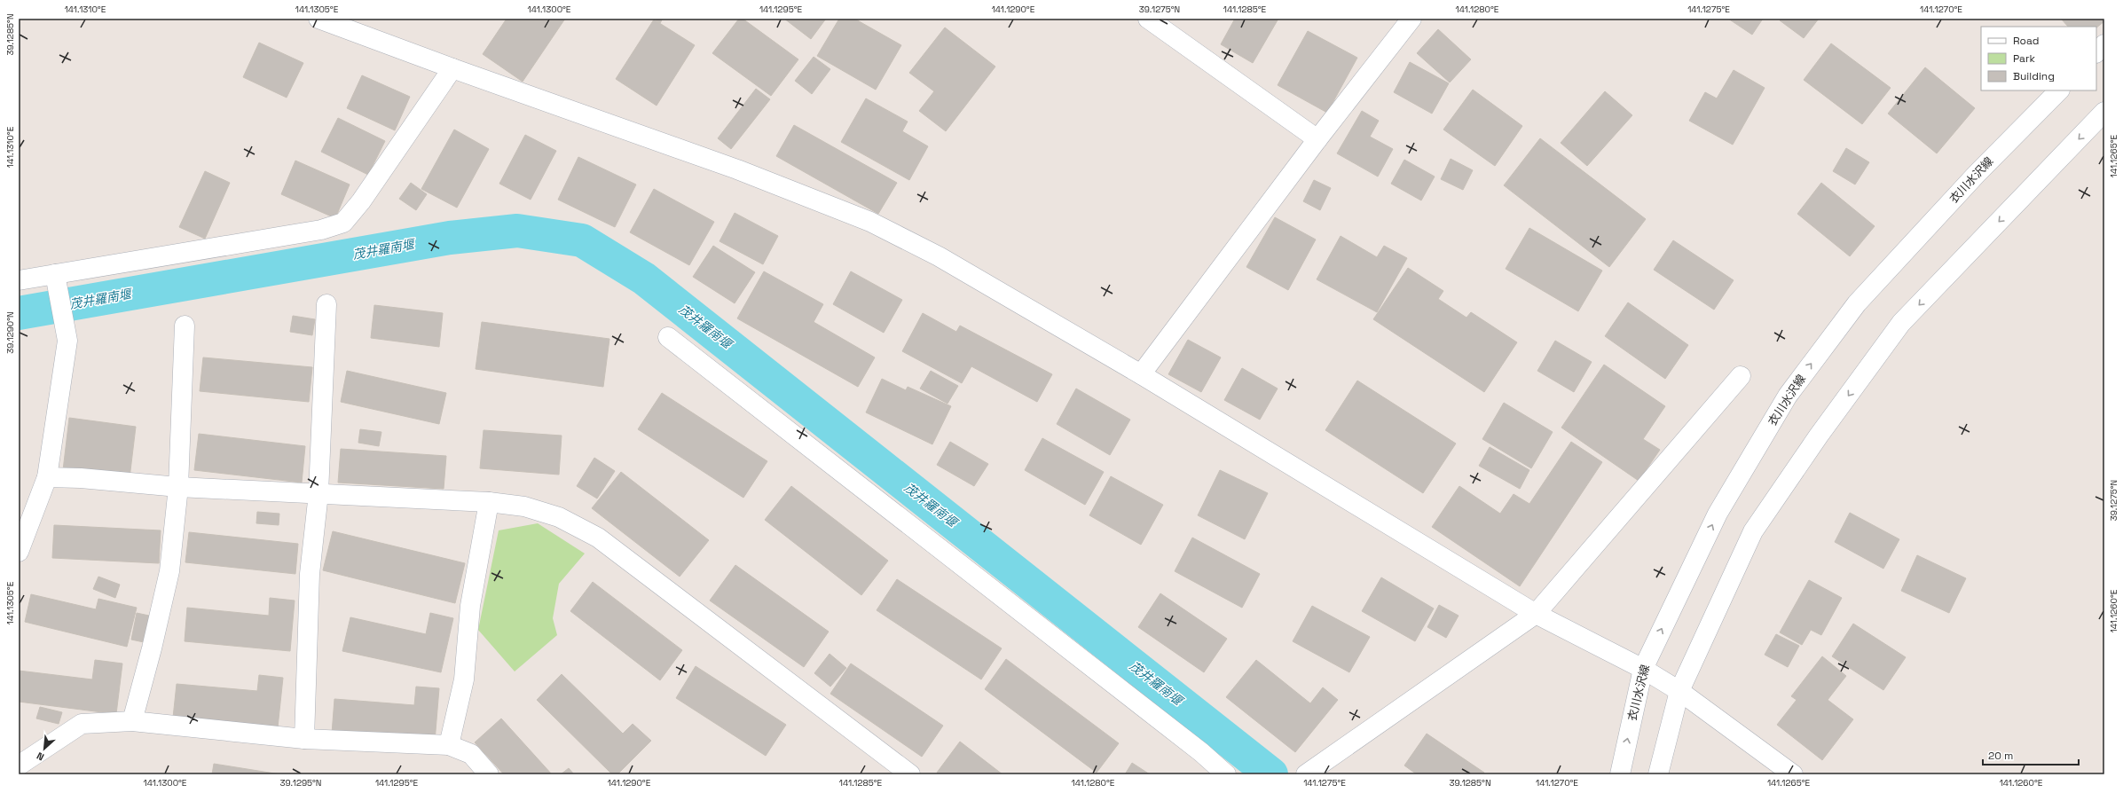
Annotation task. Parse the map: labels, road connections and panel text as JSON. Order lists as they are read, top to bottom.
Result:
{
  "streets": {
    "street": ["衣川水沢線"]
  },
  "water": ["茂井羅南堰"],
  "legend": ["Road", "Park", "Building"],
  "scale_bar": "20 m",
  "north": "bottom left",
  "coordinates": [
    "141.1310°E",
    "141.1305°E",
    "141.1300°E",
    "141.1295°E",
    "141.1290°E",
    "39.1275°N",
    "141.1285°E",
    "141.1280°E",
    "141.1275°E",
    "141.1270°E",
    "39.1285°N",
    "141.1265°E",
    "39.1290°N",
    "141.1260°E",
    "39.1295°N"
  ]
}
